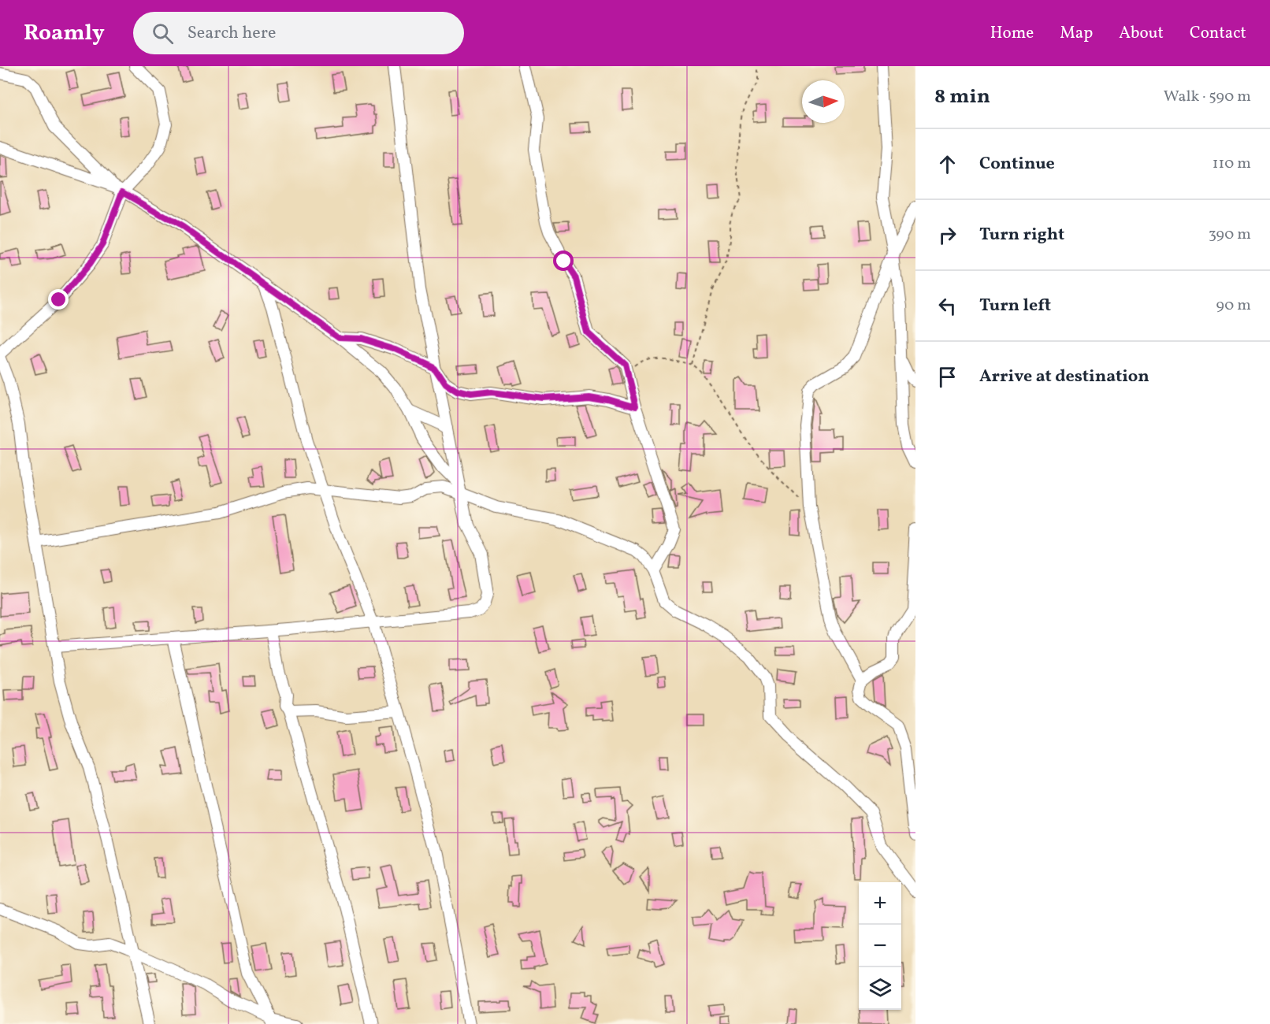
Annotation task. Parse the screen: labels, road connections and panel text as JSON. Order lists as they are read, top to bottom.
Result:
{
  "north": "right",
  "page": {
    "header": "Roamly",
    "search": "Search here",
    "nav": [
      "Home",
      "Map",
      "About",
      "Contact"
    ],
    "heading": ["8 min", "Walk · 590 m"],
    "list": [
      ["Continue", "110 m"],
      ["Turn right", "390 m"],
      ["Turn left", "90 m"],
      "Arrive at destination"
    ],
    "map_buttons": ["+", "−"]
  }
}
